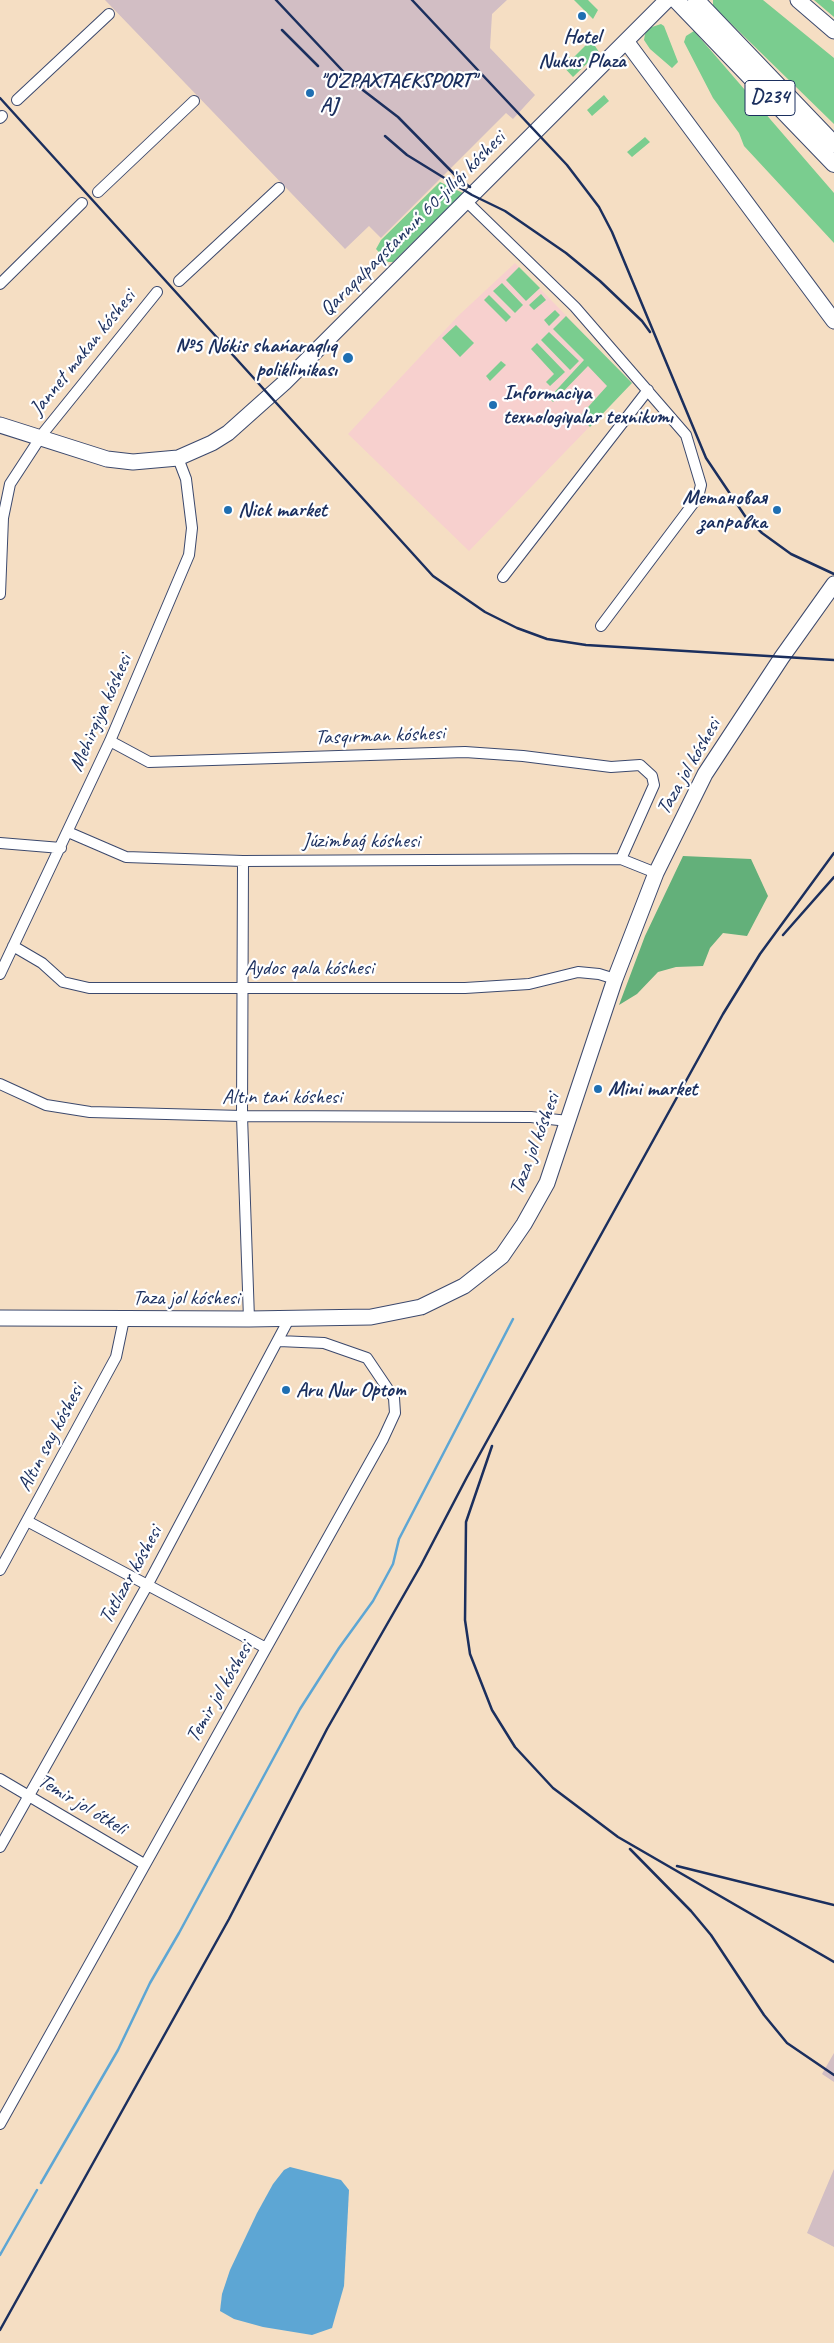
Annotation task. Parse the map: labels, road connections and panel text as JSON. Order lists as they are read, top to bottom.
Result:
{
  "streets": {
    "main road": ["D234", "Qaraqalpaqstannıń 60-jıllıǵı kóshesi", "Taza jol kóshesi"],
    "street": [
      "Jannet makan kóshesi",
      "Mehirgiya kóshesi",
      "Tasqırman kóshesi",
      "Júzimbaǵ kóshesi",
      "Aydos qala kóshesi",
      "Altın tań kóshesi",
      "Altın say kóshesi",
      "Tutlızar kóshesi",
      "Temir jol kóshesi",
      "Temir jol ótkeli"
    ]
  },
  "crossings": [
    ["Qaraqalpaqstannıń 60-jıllıǵı kóshesi", "Jannet makan kóshesi"],
    ["Qaraqalpaqstannıń 60-jıllıǵı kóshesi", "Mehirgiya kóshesi"],
    ["Mehirgiya kóshesi", "Tasqırman kóshesi"],
    ["Mehirgiya kóshesi", "Júzimbaǵ kóshesi"],
    ["Mehirgiya kóshesi", "Aydos qala kóshesi"],
    ["Tasqırman kóshesi", "Júzimbaǵ kóshesi"],
    ["Taza jol kóshesi", "Júzimbaǵ kóshesi"],
    ["Taza jol kóshesi", "Aydos qala kóshesi"],
    ["Taza jol kóshesi", "Altın tań kóshesi"],
    ["Taza jol kóshesi", "Altın say kóshesi"],
    ["Taza jol kóshesi", "Tutlızar kóshesi"],
    ["Tutlızar kóshesi", "Temir jol kóshesi"],
    ["Tutlızar kóshesi", "Temir jol ótkeli"],
    ["Temir jol kóshesi", "Temir jol ótkeli"]
  ],
  "places": [
    "Hotel Nukus Plaza",
    "\"O'ZPAXTAEKSPORT\" AJ",
    "№5 Nókis shańaraqlıq poliklinikası",
    "Informaciya texnologiyalar texnikumı",
    "Nick market",
    "Метановая заправка",
    "Mini market",
    "Aru Nur Optom"
  ]
}
